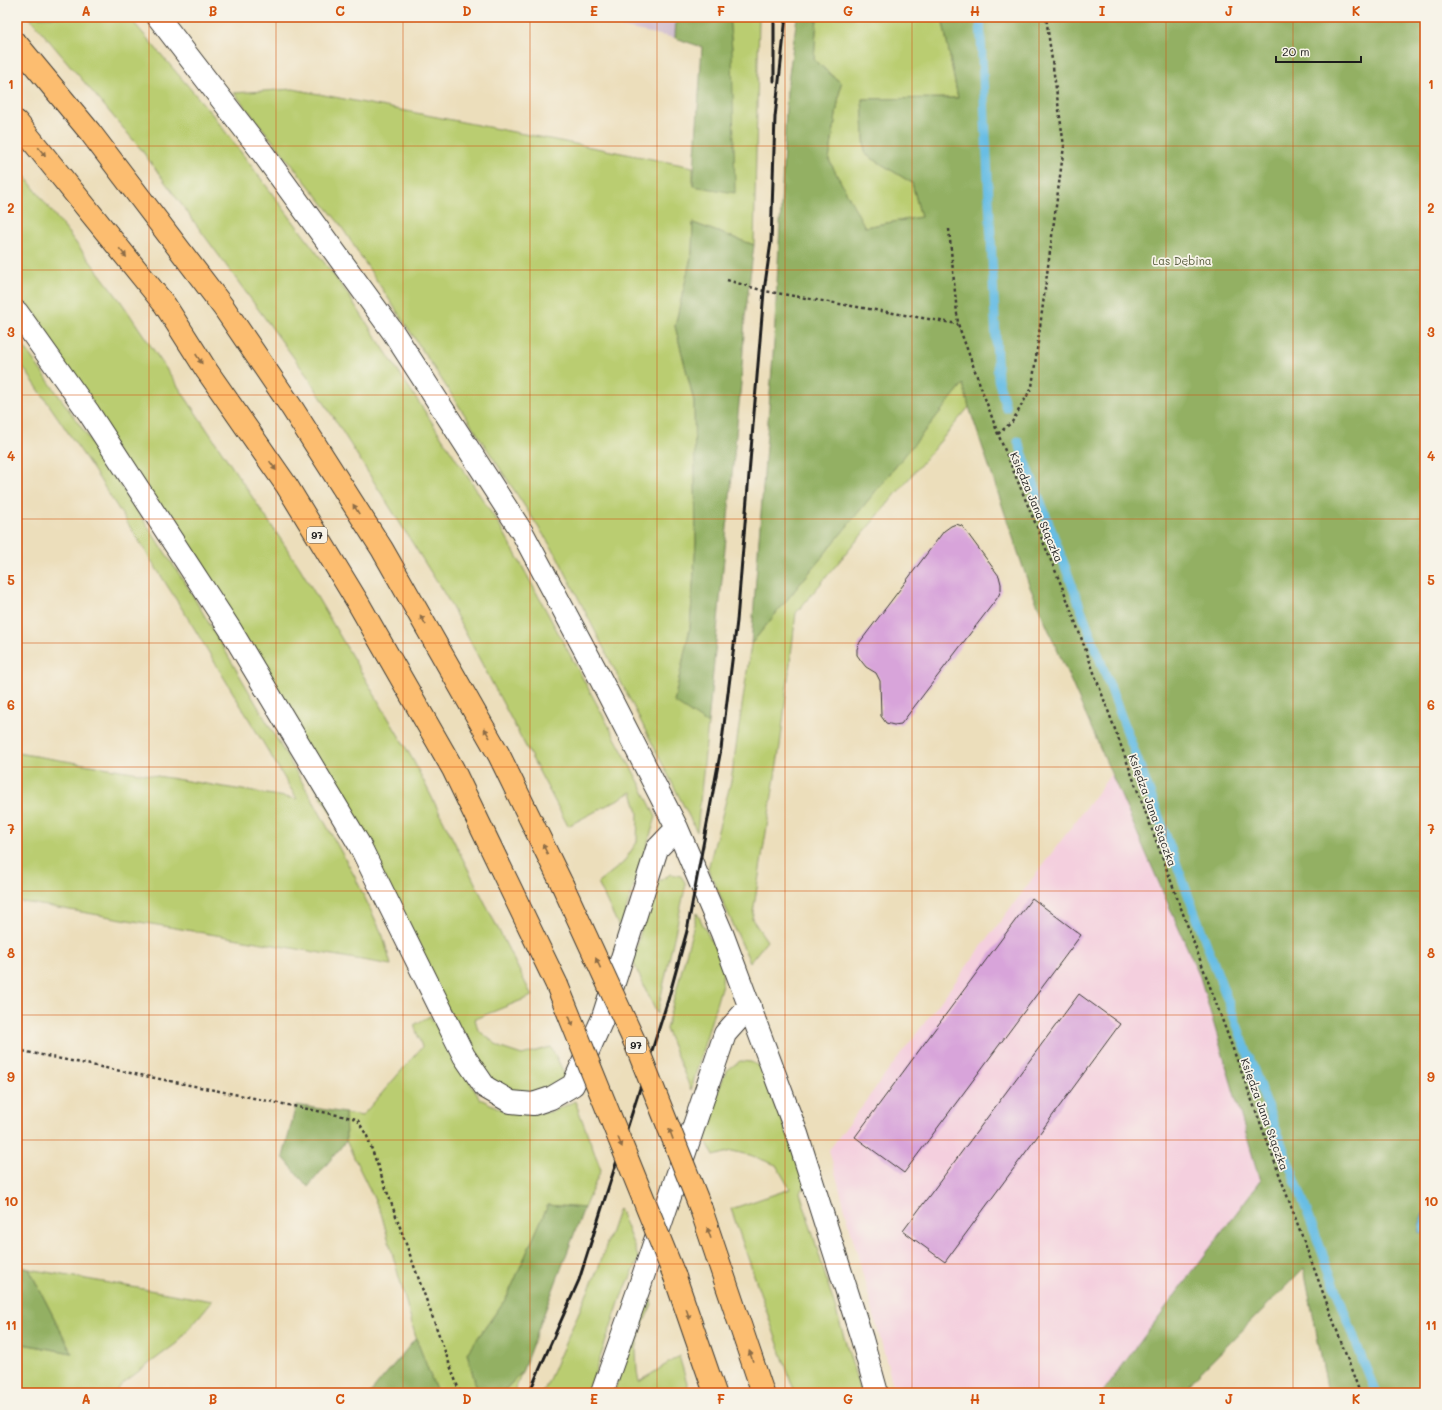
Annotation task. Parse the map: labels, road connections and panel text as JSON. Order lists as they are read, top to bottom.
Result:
{
  "streets": {
    "main road": ["97"],
    "path": ["Księdza Jana Stączka"]
  },
  "parks": ["Las Dębina"],
  "scale_bar": "20 m",
  "grid": {
    "columns": [
      "A",
      "B",
      "C",
      "D",
      "E",
      "F",
      "G",
      "H",
      "I",
      "J",
      "K"
    ],
    "rows": [
      "1",
      "2",
      "3",
      "4",
      "5",
      "6",
      "7",
      "8",
      "9",
      "10",
      "11"
    ]
  }
}
